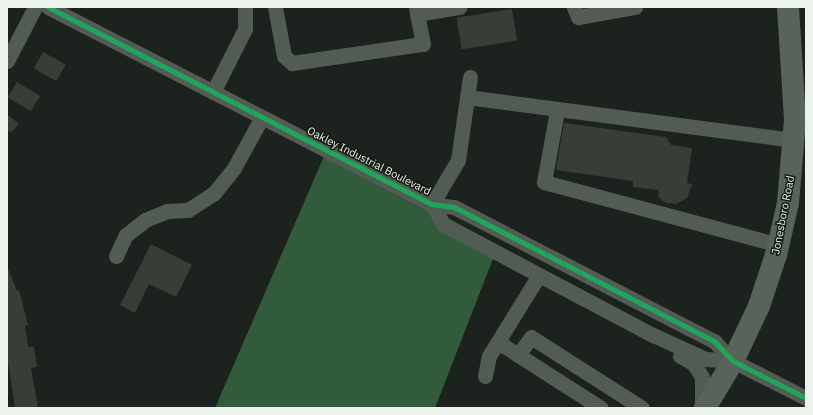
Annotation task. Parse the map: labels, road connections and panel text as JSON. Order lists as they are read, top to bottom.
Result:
{
  "streets": {
    "highway": ["Jonesboro Road"],
    "street": ["Oakley Industrial Boulevard"]
  },
  "crossings": [
    ["Oakley Industrial Boulevard", "Jonesboro Road"]
  ]
}
